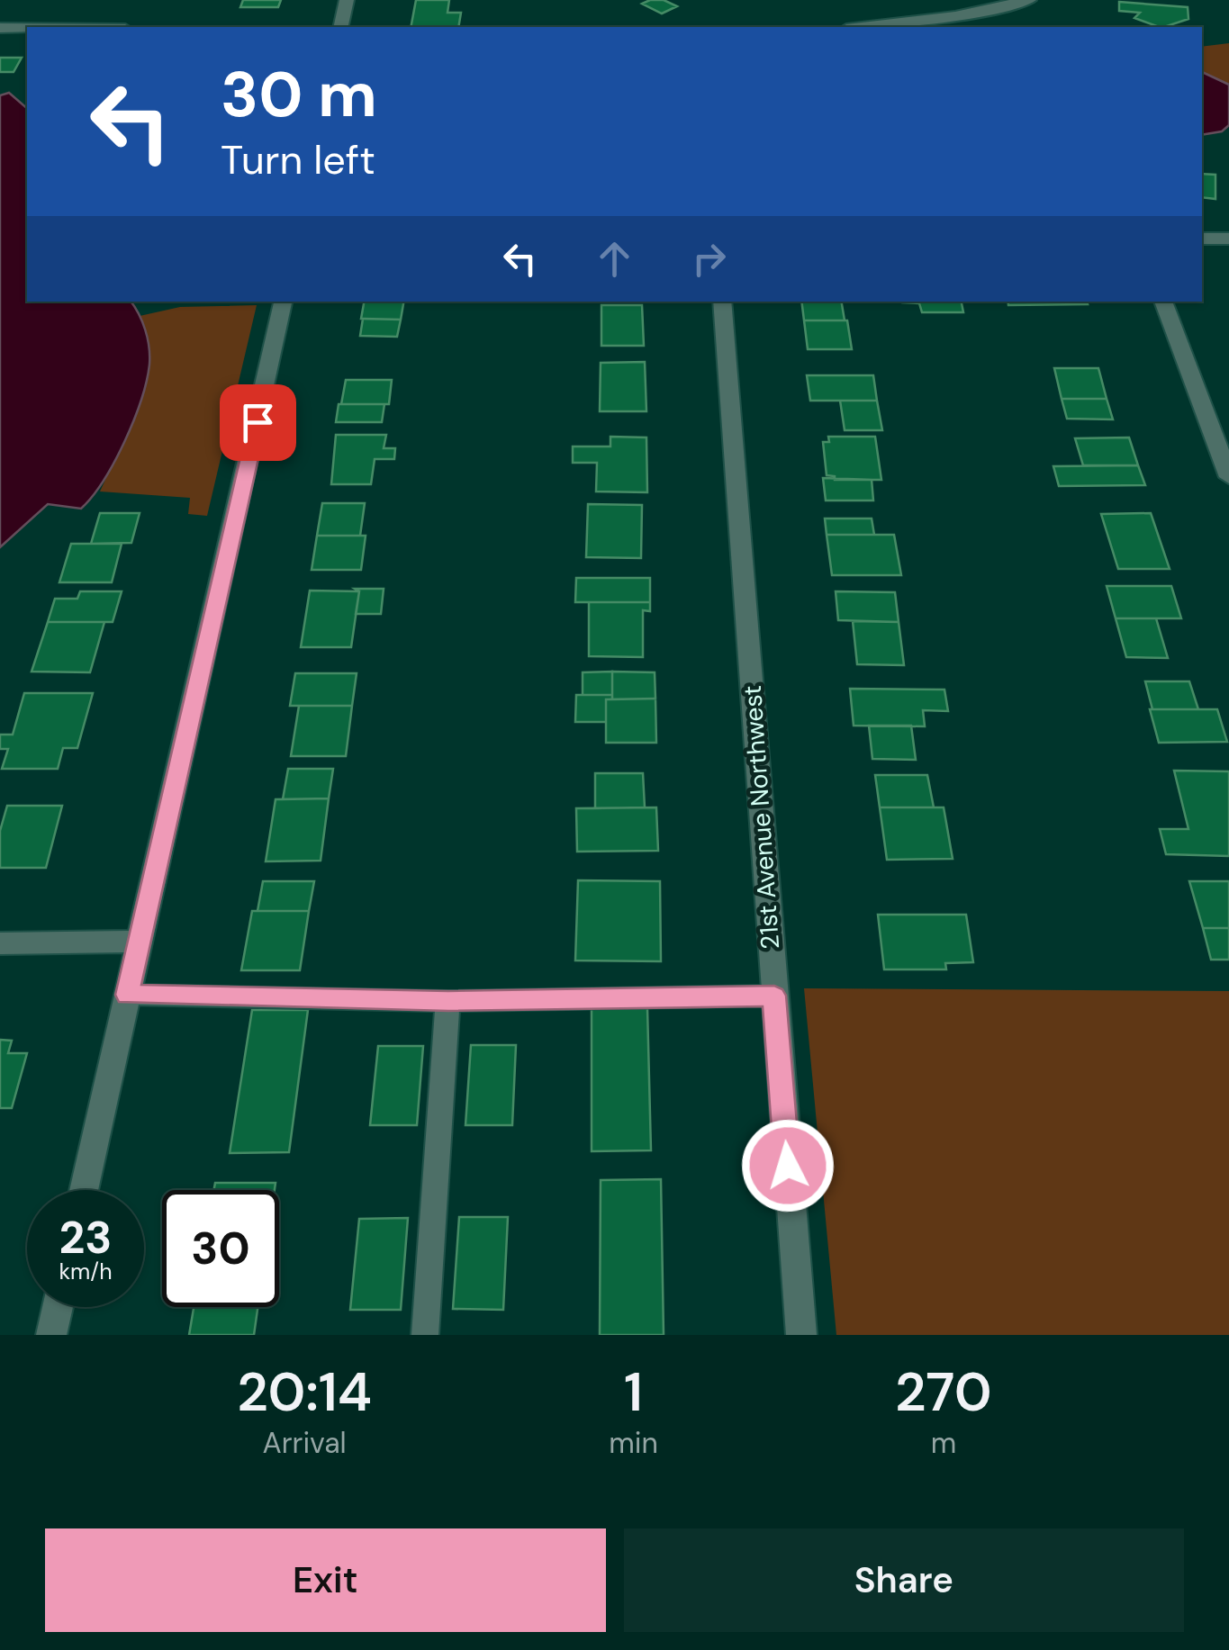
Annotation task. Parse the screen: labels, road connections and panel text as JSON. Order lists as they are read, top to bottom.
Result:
{
  "streets": {
    "street": ["21st Avenue Northwest"]
  },
  "page": {
    "turn": ["30 m", "Turn left"],
    "speed": "23 km/h",
    "limit": "30",
    "eta": [
      "20:14",
      "Arrival",
      "1",
      "min",
      "270",
      "m"
    ],
    "buttons": ["Exit", "Share"]
  }
}
